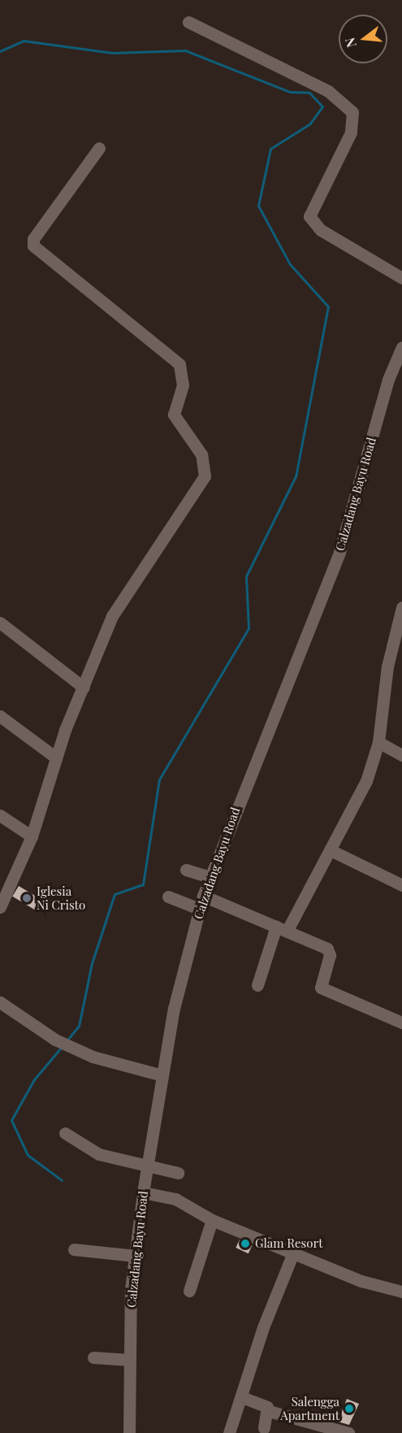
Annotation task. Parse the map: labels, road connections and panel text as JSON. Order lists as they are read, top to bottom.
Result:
{
  "streets": {
    "street": ["Calzadang Bayu Road"]
  },
  "places": ["Iglesia Ni Cristo", "Glam Resort", "Salengga Apartment"],
  "north": "left"
}
